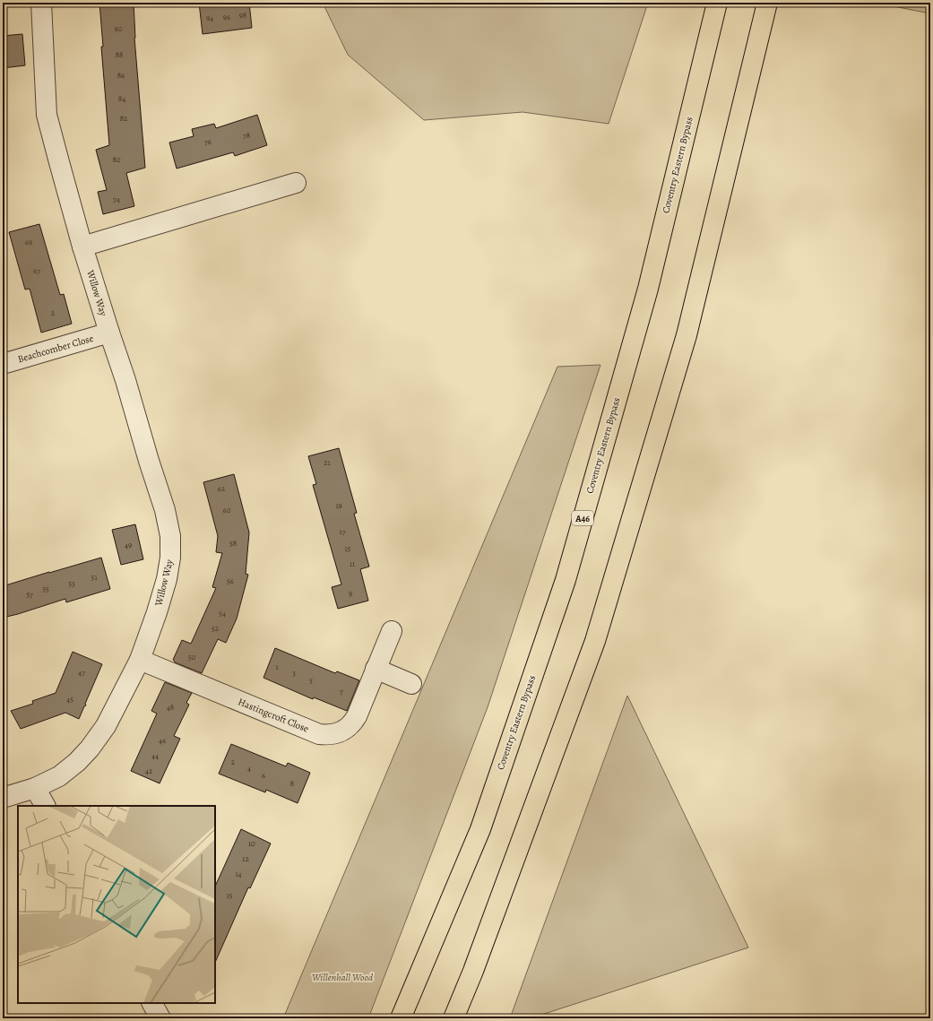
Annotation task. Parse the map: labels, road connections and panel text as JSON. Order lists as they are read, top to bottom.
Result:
{
  "streets": {
    "highway": ["Coventry Eastern Bypass", "A46"],
    "street": ["Willow Way", "Beachcomber Close", "Hastingcroft Close"]
  },
  "crossings": [
    ["Willow Way", "Beachcomber Close"],
    ["Willow Way", "Hastingcroft Close"]
  ],
  "parks": ["Willenhall Wood"],
  "house_numbers": [
    "98",
    "96",
    "94",
    "90",
    "88",
    "86",
    "84",
    "82",
    "78",
    "76",
    "80",
    "74",
    "69",
    "67",
    "2",
    "21",
    "62",
    "19",
    "60",
    "17",
    "58",
    "49",
    "15",
    "11",
    "51",
    "56",
    "53",
    "55",
    "9",
    "57",
    "54",
    "52",
    "50",
    "1",
    "47",
    "3",
    "5",
    "7",
    "45",
    "48",
    "46",
    "44",
    "2",
    "4",
    "42",
    "6",
    "8",
    "10",
    "12",
    "14",
    "15"
  ]
}
